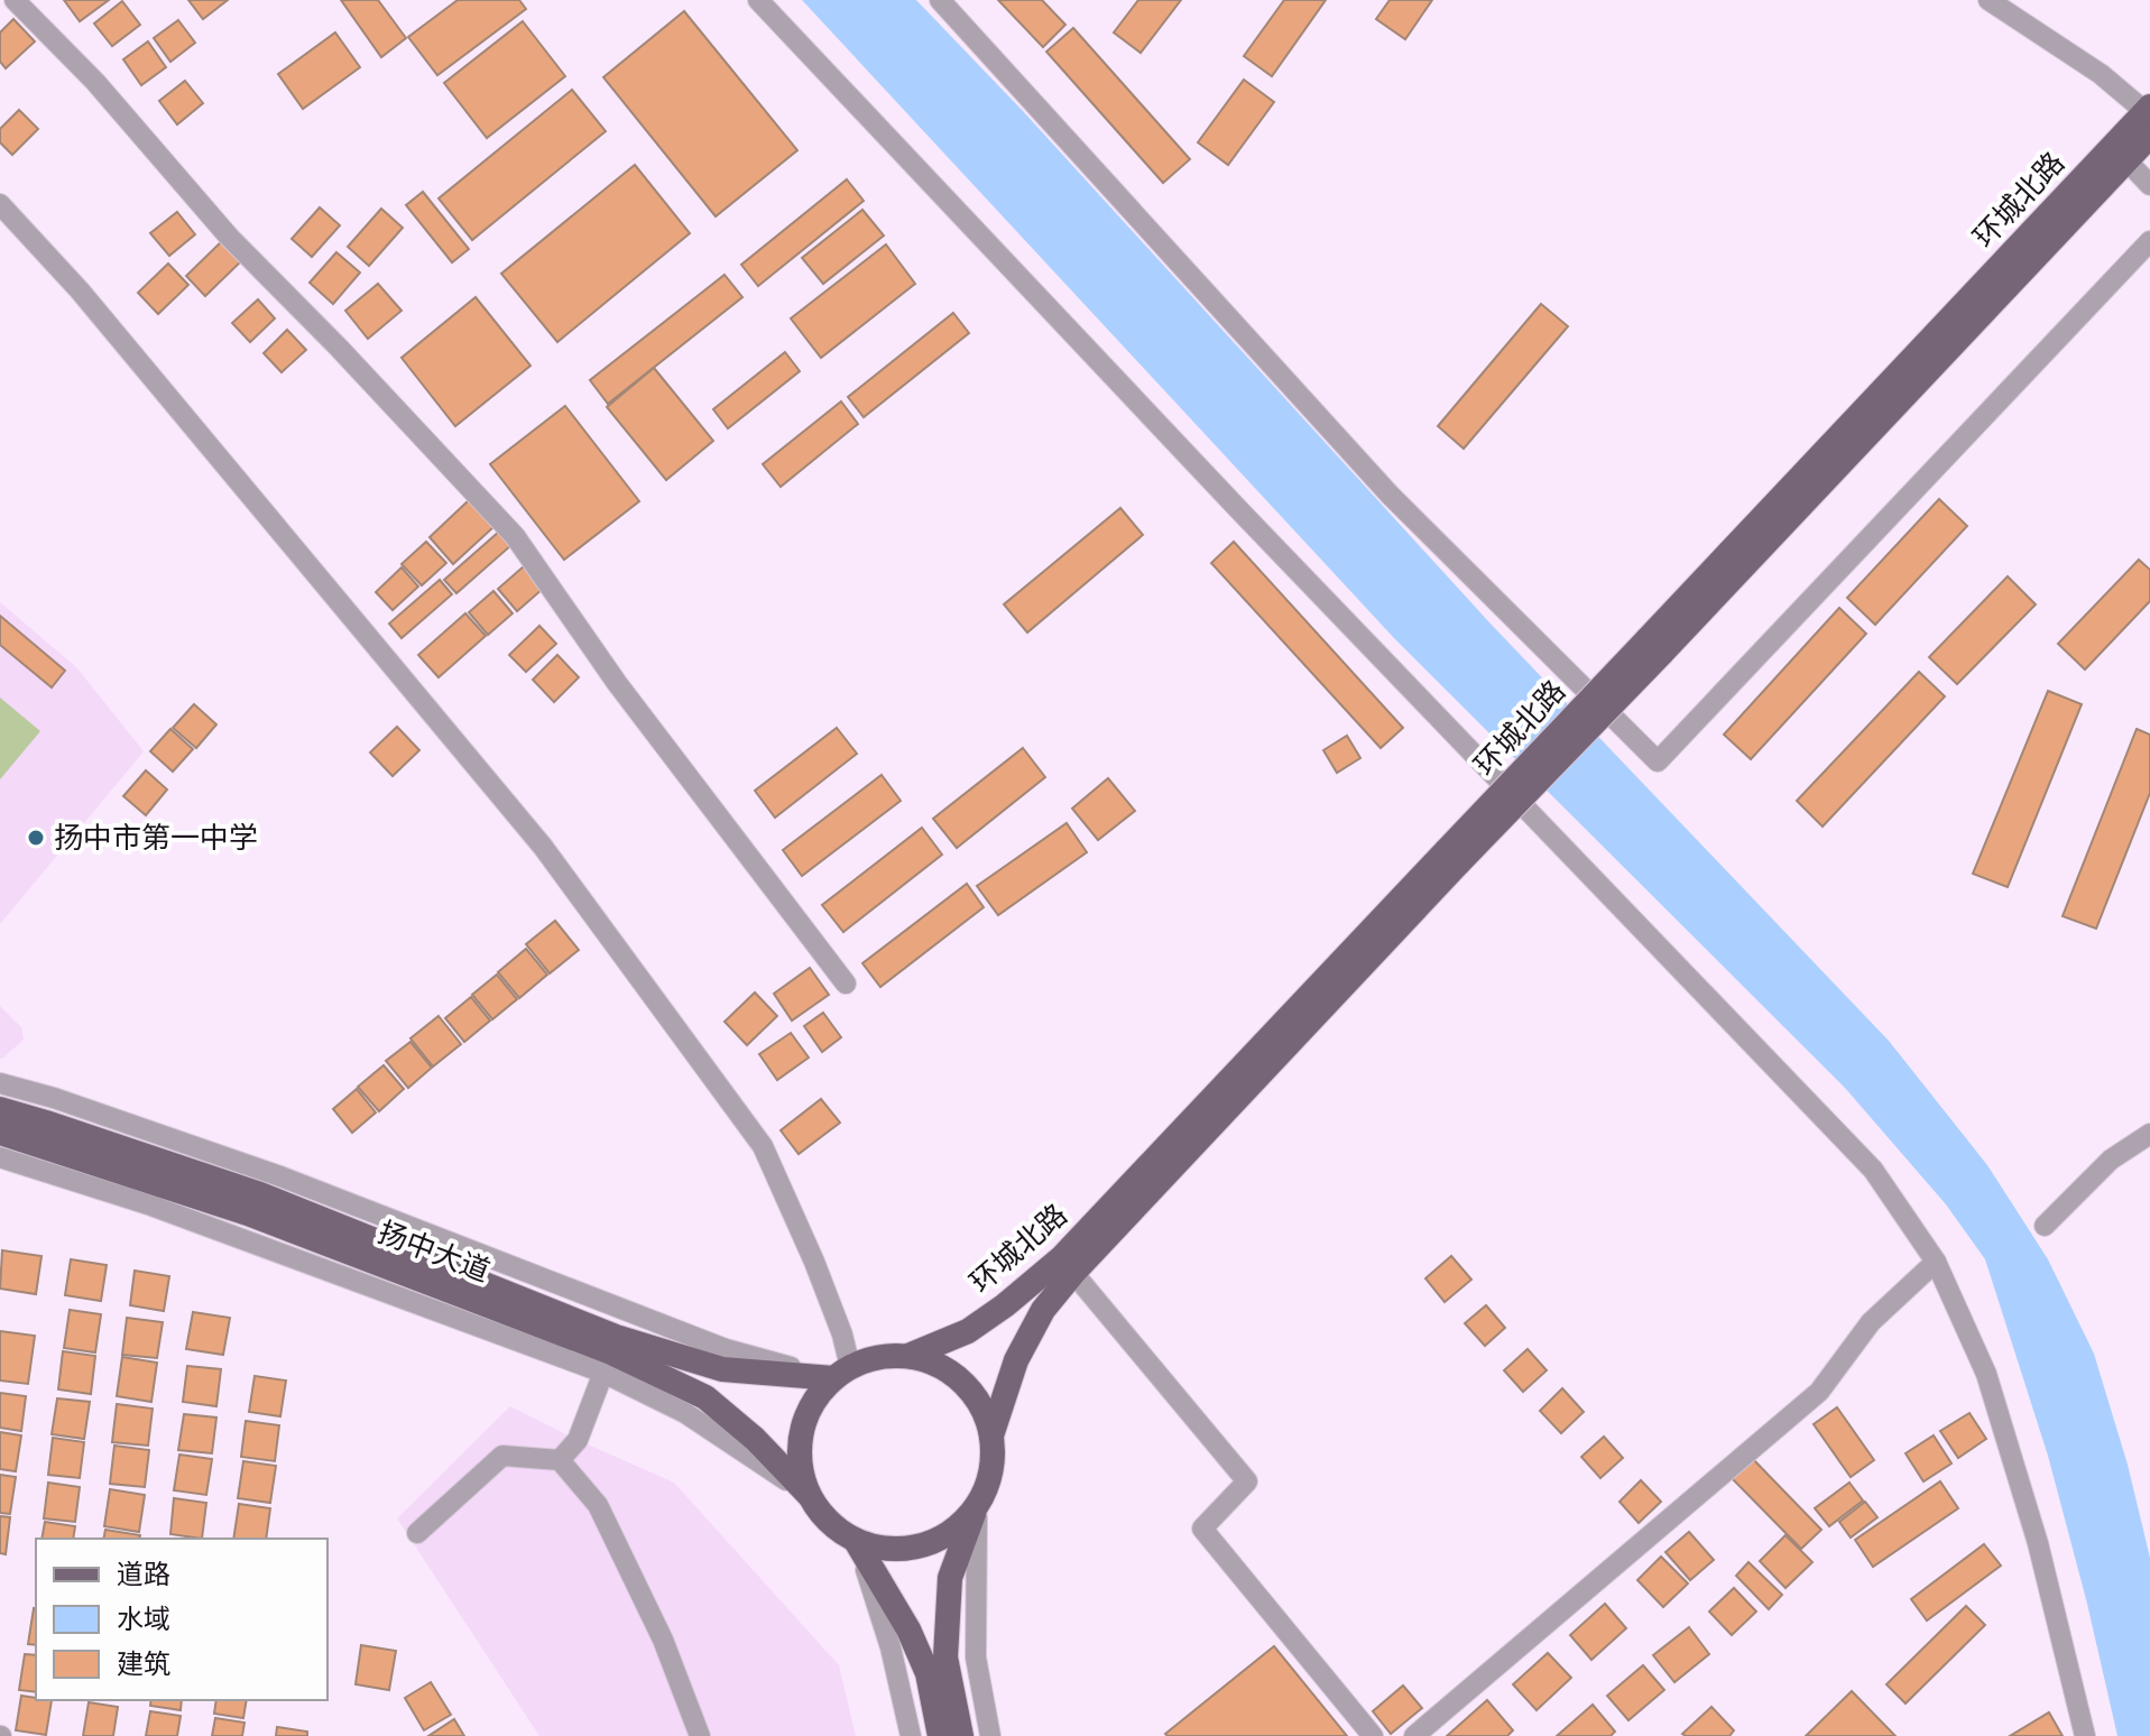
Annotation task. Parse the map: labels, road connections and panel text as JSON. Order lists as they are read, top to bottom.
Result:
{
  "streets": {
    "main road": ["环城北路", "扬中大道"]
  },
  "crossings": [
    ["环城北路", "扬中大道"]
  ],
  "places": ["扬中市第一中学"],
  "legend": ["道路", "水域", "建筑"]
}
